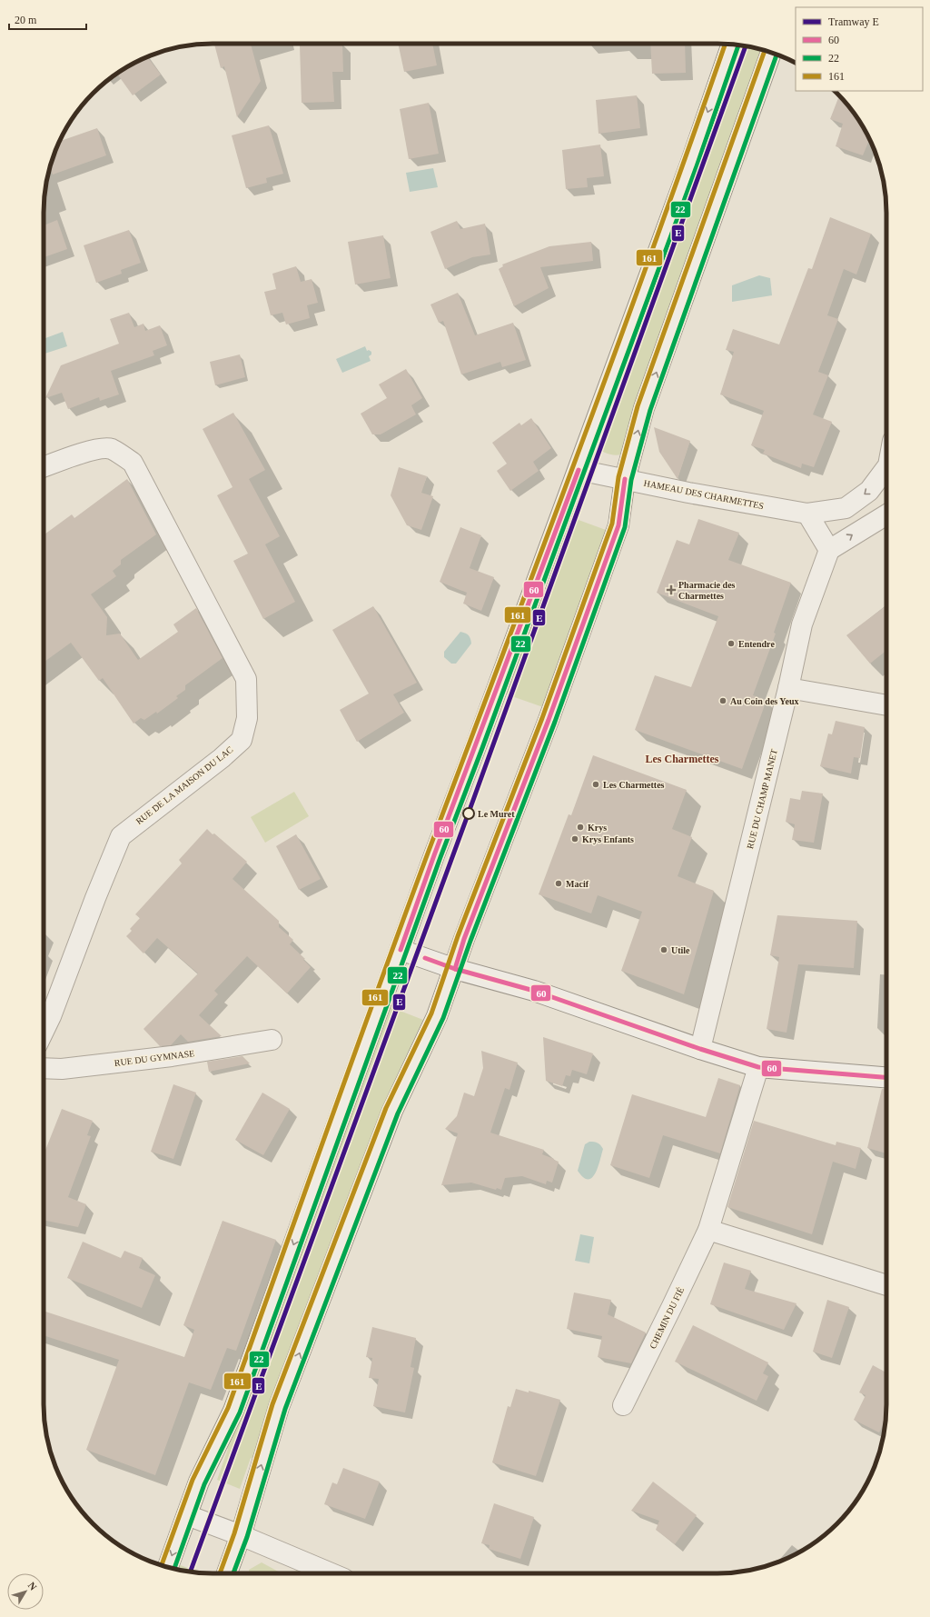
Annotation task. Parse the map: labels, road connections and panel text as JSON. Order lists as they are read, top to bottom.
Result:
{
  "streets": {
    "street": [
      "HAMEAU DES CHARMETTES",
      "RUE DE LA MAISON DU LAC",
      "RUE DU CHAMP MANET",
      "RUE DU GYMNASE",
      "CHEMIN DU FIÉ"
    ]
  },
  "districts": ["Les Charmettes"],
  "places": {
    "health": ["Pharmacie des Charmettes"],
    "other": [
      "Entendre",
      "Au Coin des Yeux",
      "Les Charmettes",
      "Le Muret",
      "Krys",
      "Krys Enfants",
      "Macif",
      "Utile"
    ]
  },
  "lines": [
    "transit line 161",
    "transit line 22",
    "tram line E",
    "transit line 60"
  ],
  "legend": [
    "Tramway E",
    "60",
    "22",
    "161"
  ],
  "scale_bar": "20 m",
  "north": "top right"
}
